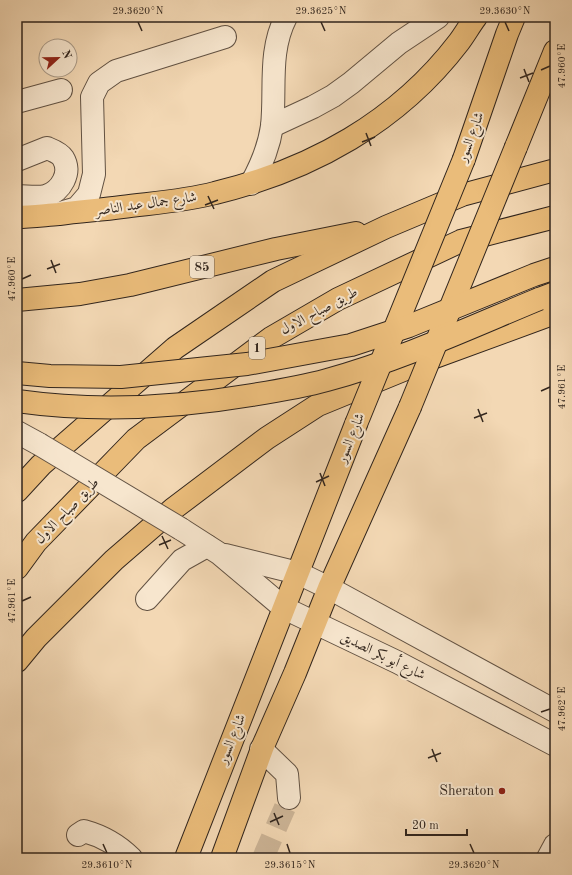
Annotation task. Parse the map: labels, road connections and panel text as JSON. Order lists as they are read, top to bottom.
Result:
{
  "streets": {
    "main road": [
      "شارع السور",
      "شارع جمال عبد الناصر",
      "85",
      "طريق صباح الاول",
      "1"
    ],
    "street": ["شارع أبو بكر الصديق"]
  },
  "crossings": [
    ["شارع السور", "شارع أبو بكر الصديق"]
  ],
  "places": ["Sheraton"],
  "scale_bar": "20 m",
  "north": "right",
  "coordinates": [
    "29.3620°N",
    "29.3625°N",
    "29.3630°N",
    "47.960°E",
    "47.961°E",
    "47.962°E",
    "29.3610°N",
    "29.3615°N"
  ]
}
